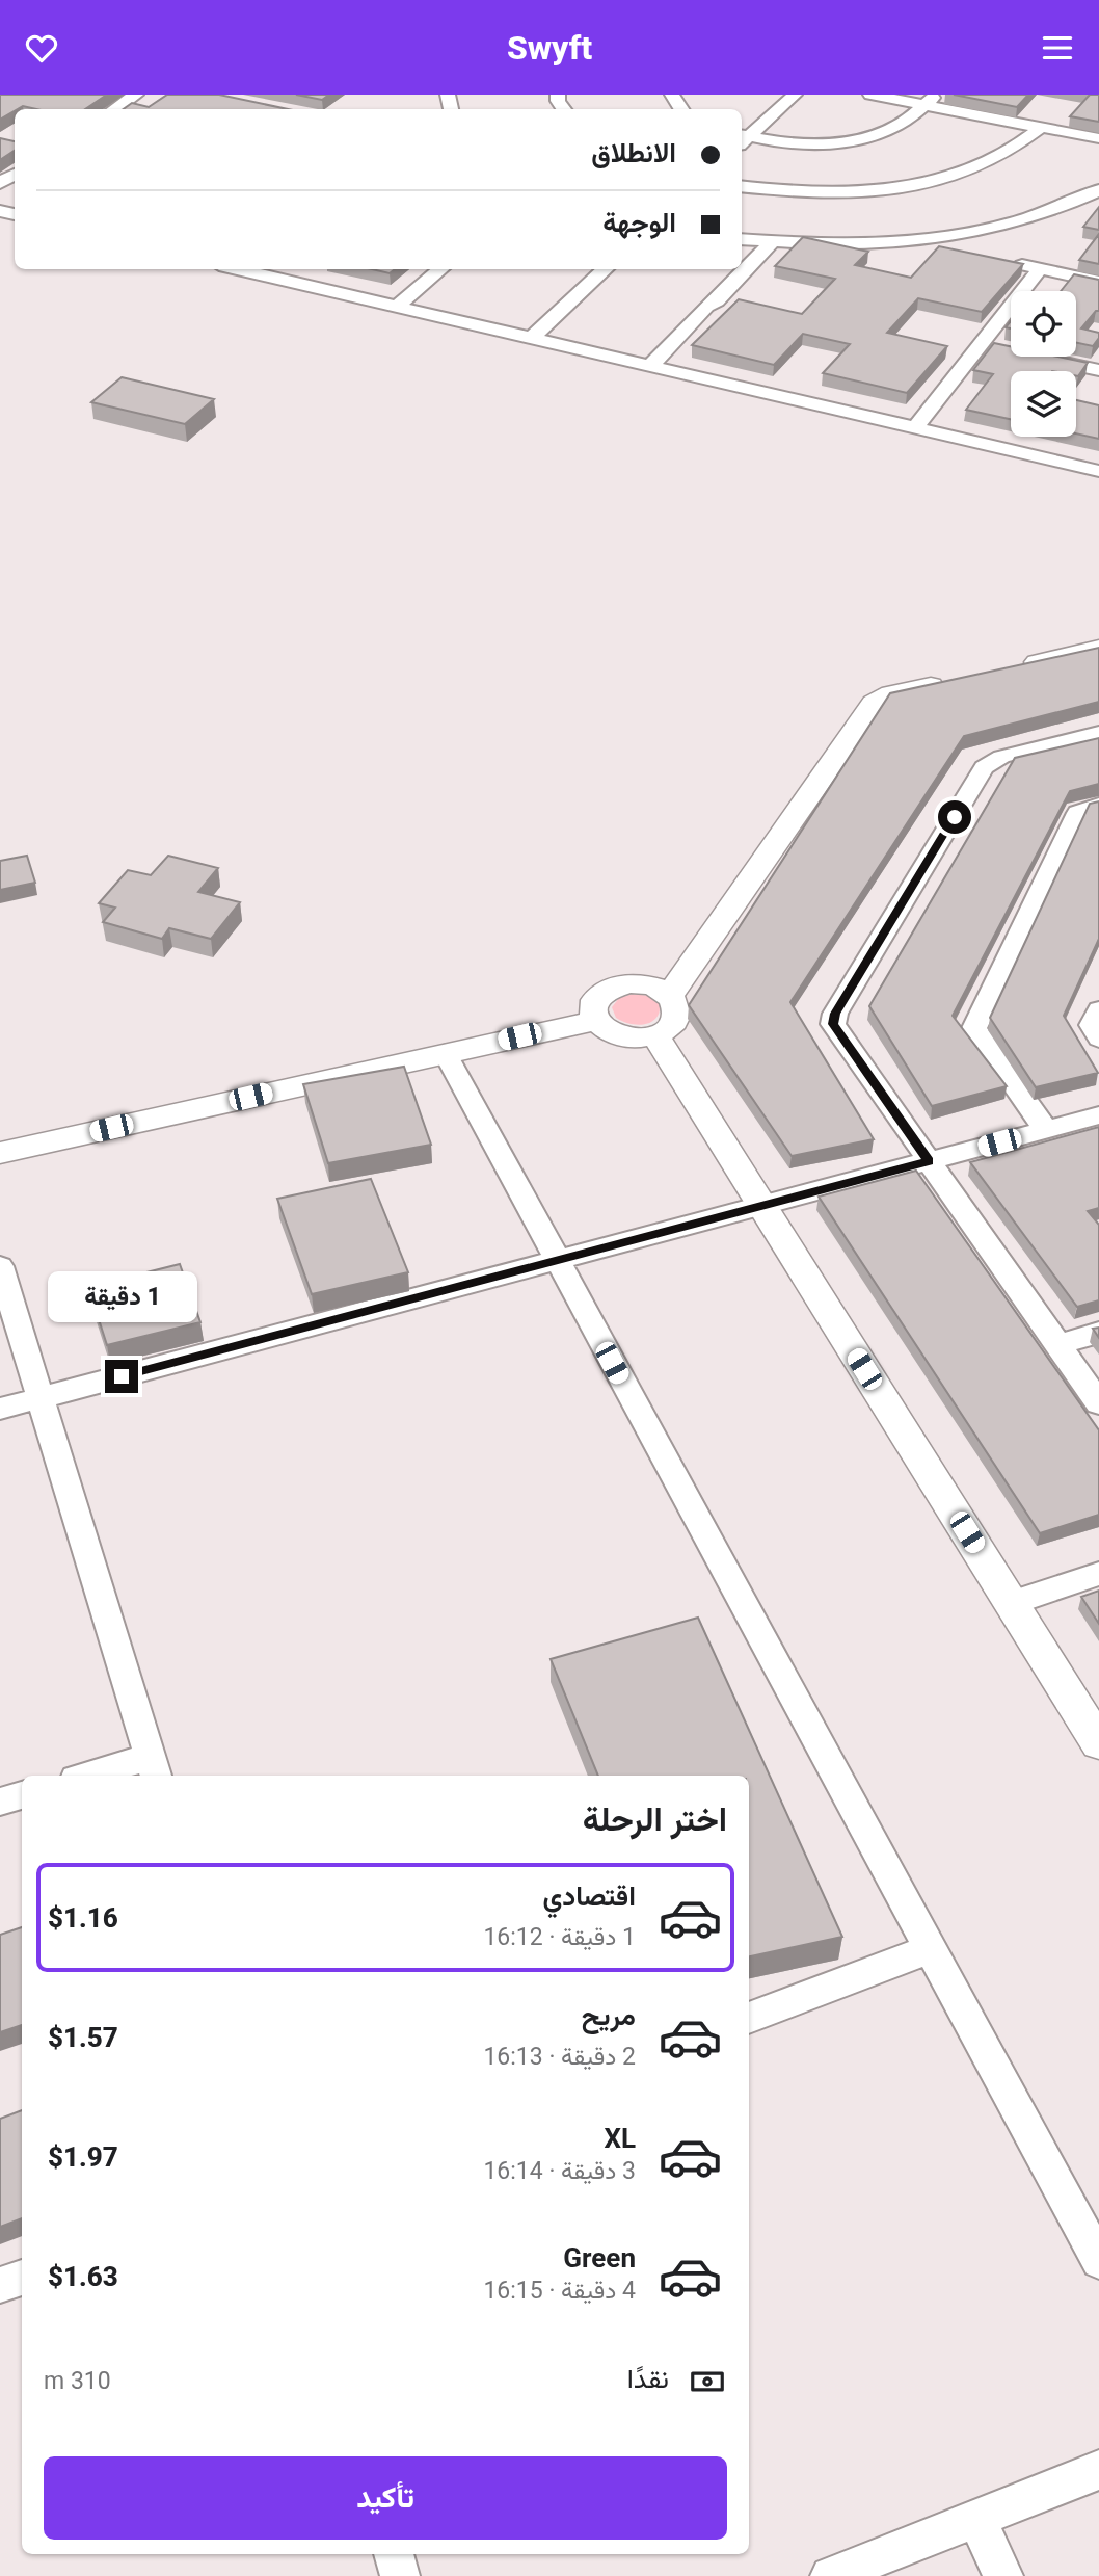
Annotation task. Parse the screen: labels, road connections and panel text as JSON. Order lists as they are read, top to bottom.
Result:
{
  "page": {
    "header": "Swyft",
    "banner": ["الانطلاق", "الوجهة"],
    "bubble": "1 دقيقة",
    "heading": "اختر الرحلة",
    "list": [
      {
        "name": "اقتصادي",
        "note": "1 دقيقة · 16:12",
        "value": "$1.16"
      },
      {
        "name": "مريح",
        "note": "2 دقيقة · 16:13",
        "value": "$1.57"
      },
      {
        "name": "XL",
        "note": "3 دقيقة · 16:14",
        "value": "$1.97"
      },
      {
        "name": "Green",
        "note": "4 دقيقة · 16:15",
        "value": "$1.63"
      }
    ],
    "pay": ["نقدًا", "310 m"],
    "buttons": "تأكيد"
  }
}
